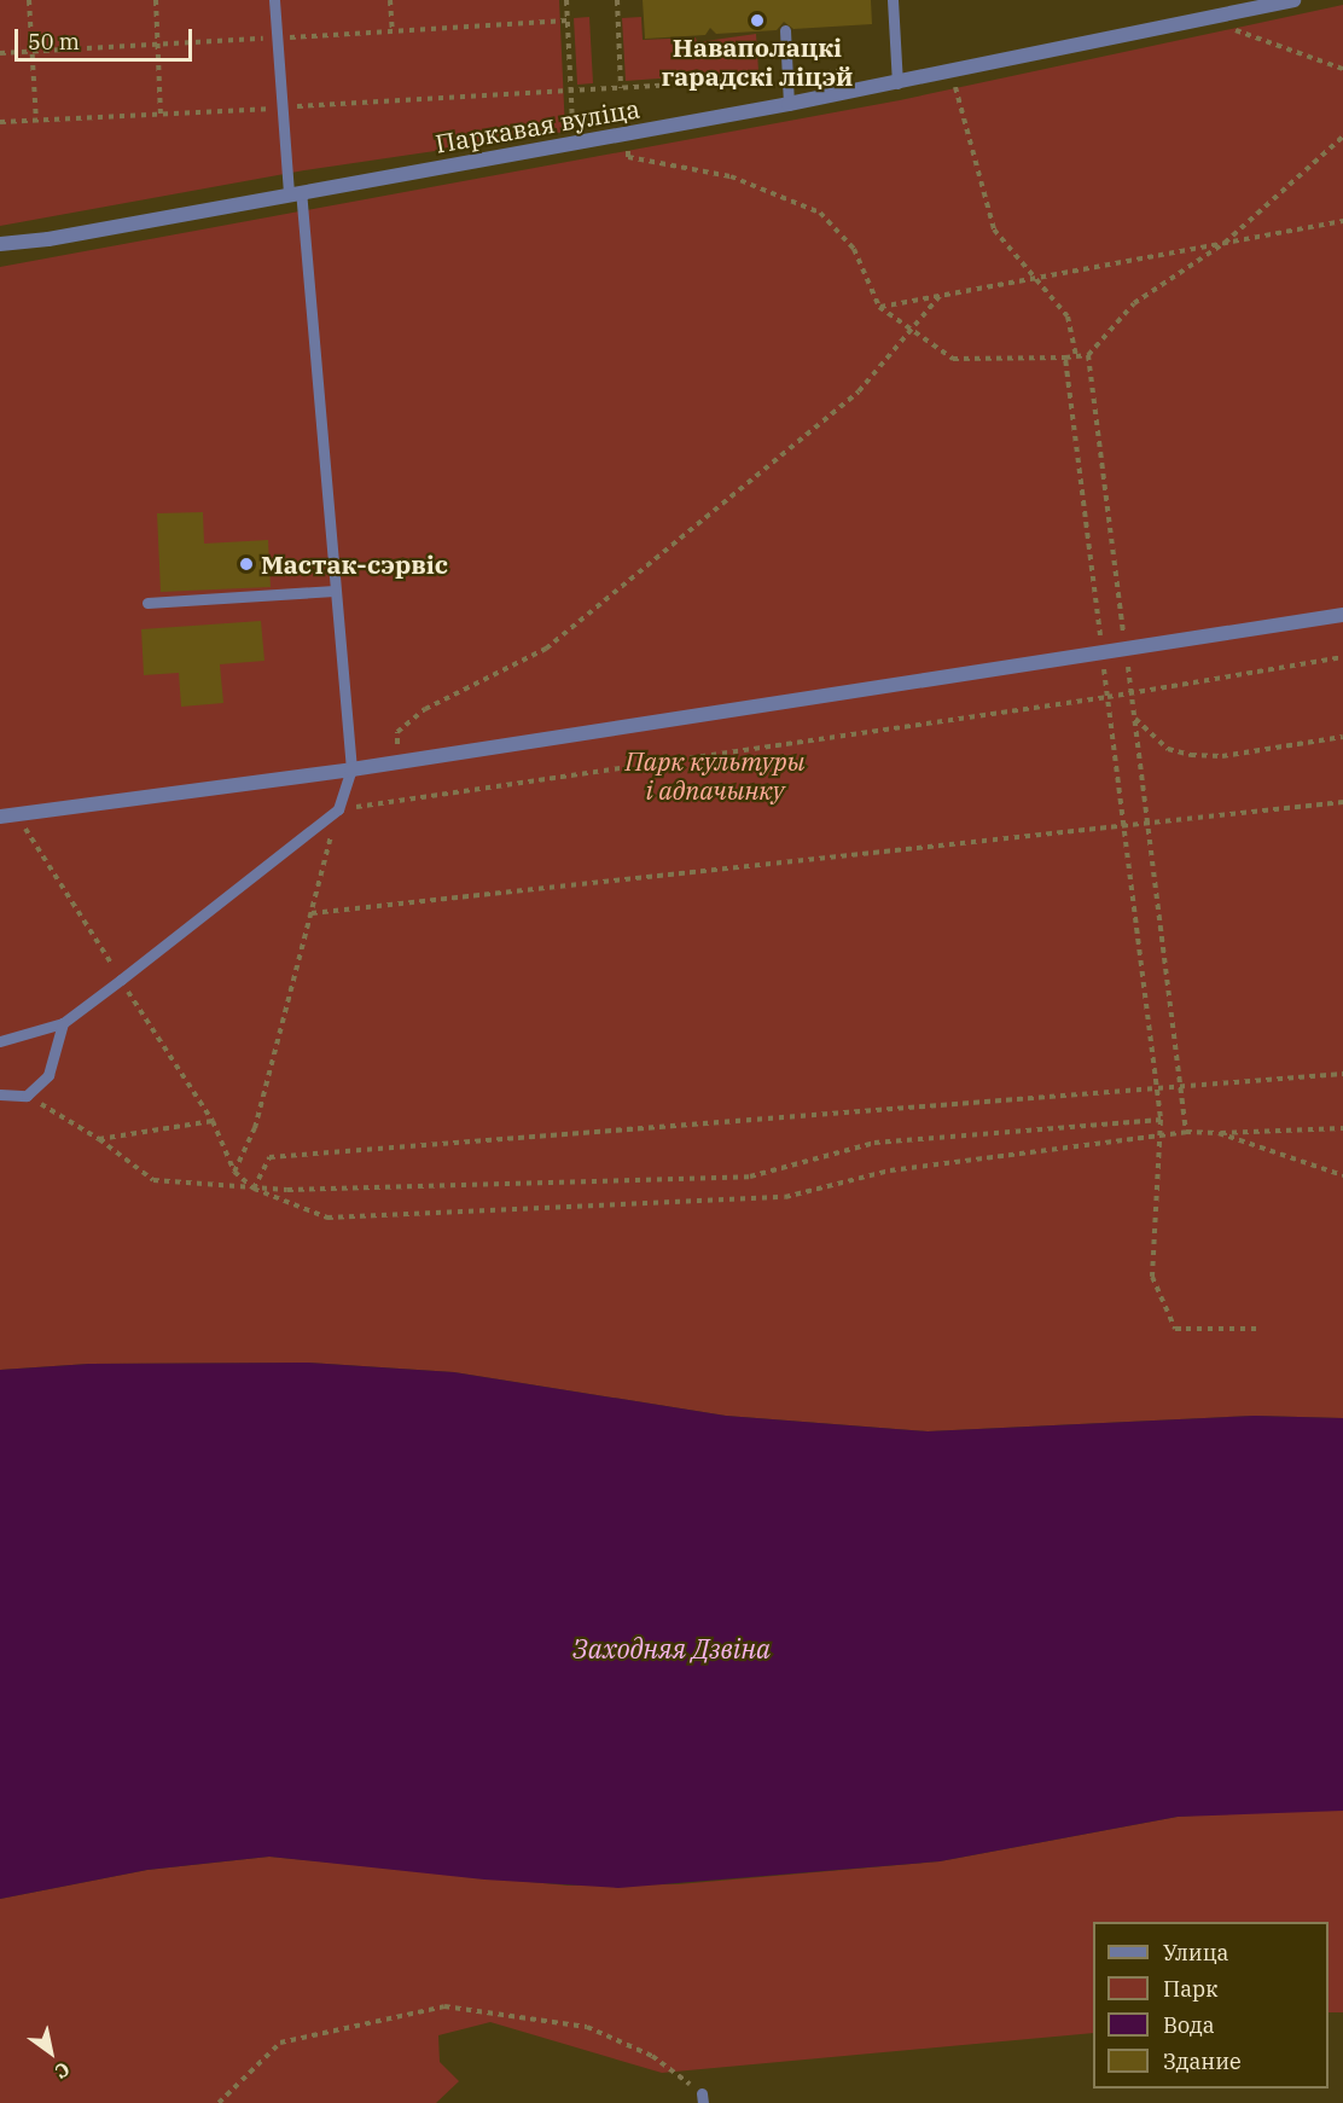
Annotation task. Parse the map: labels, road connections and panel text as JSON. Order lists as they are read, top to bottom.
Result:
{
  "streets": {
    "street": ["Паркавая вуліца"]
  },
  "water": ["Заходняя Дзвіна"],
  "parks": ["Парк культуры і адпачынку"],
  "places": ["Наваполацкі гарадскі ліцэй", "Мастак-сэрвіс"],
  "legend": [
    "Улица",
    "Парк",
    "Вода",
    "Здание"
  ],
  "scale_bar": "50 m",
  "north": "bottom right"
}
